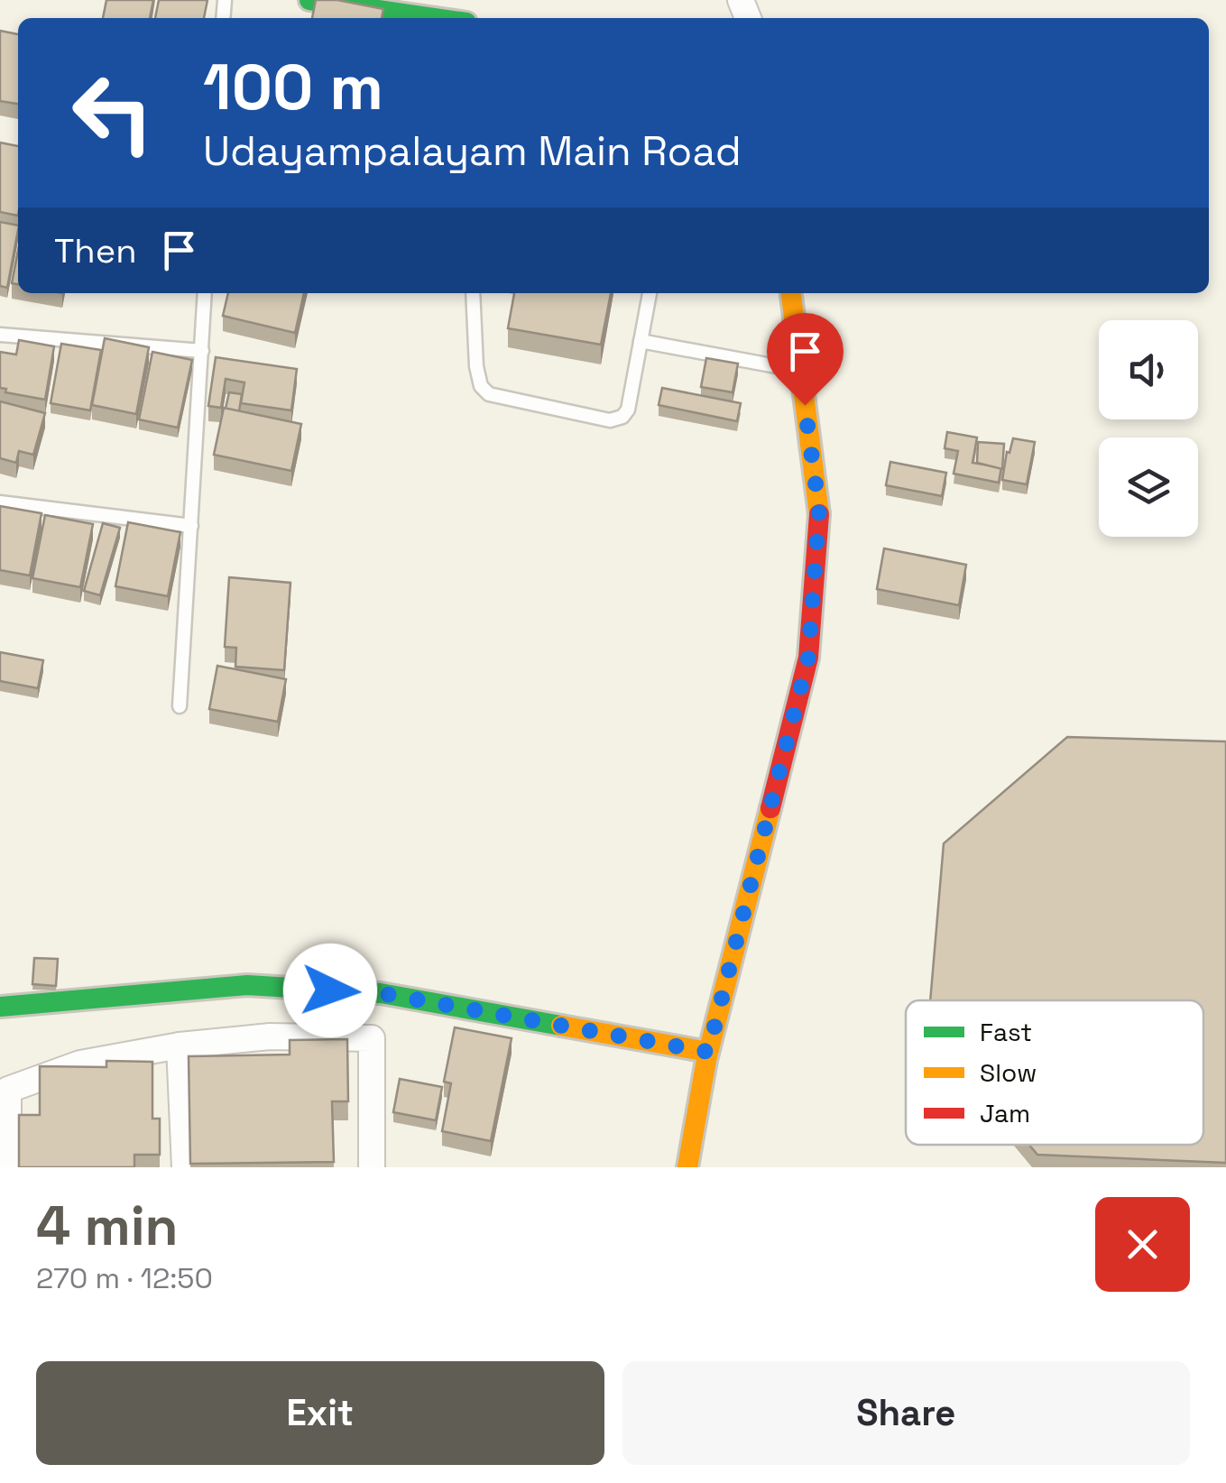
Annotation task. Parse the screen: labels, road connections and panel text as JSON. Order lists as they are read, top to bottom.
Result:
{
  "legend": ["Fast", "Slow", "Jam"],
  "page": {
    "turn": ["100 m", "Udayampalayam Main Road"],
    "then": "Then",
    "heading": ["4 min", "270 m · 12:50"],
    "buttons": ["Exit", "Share"]
  }
}
